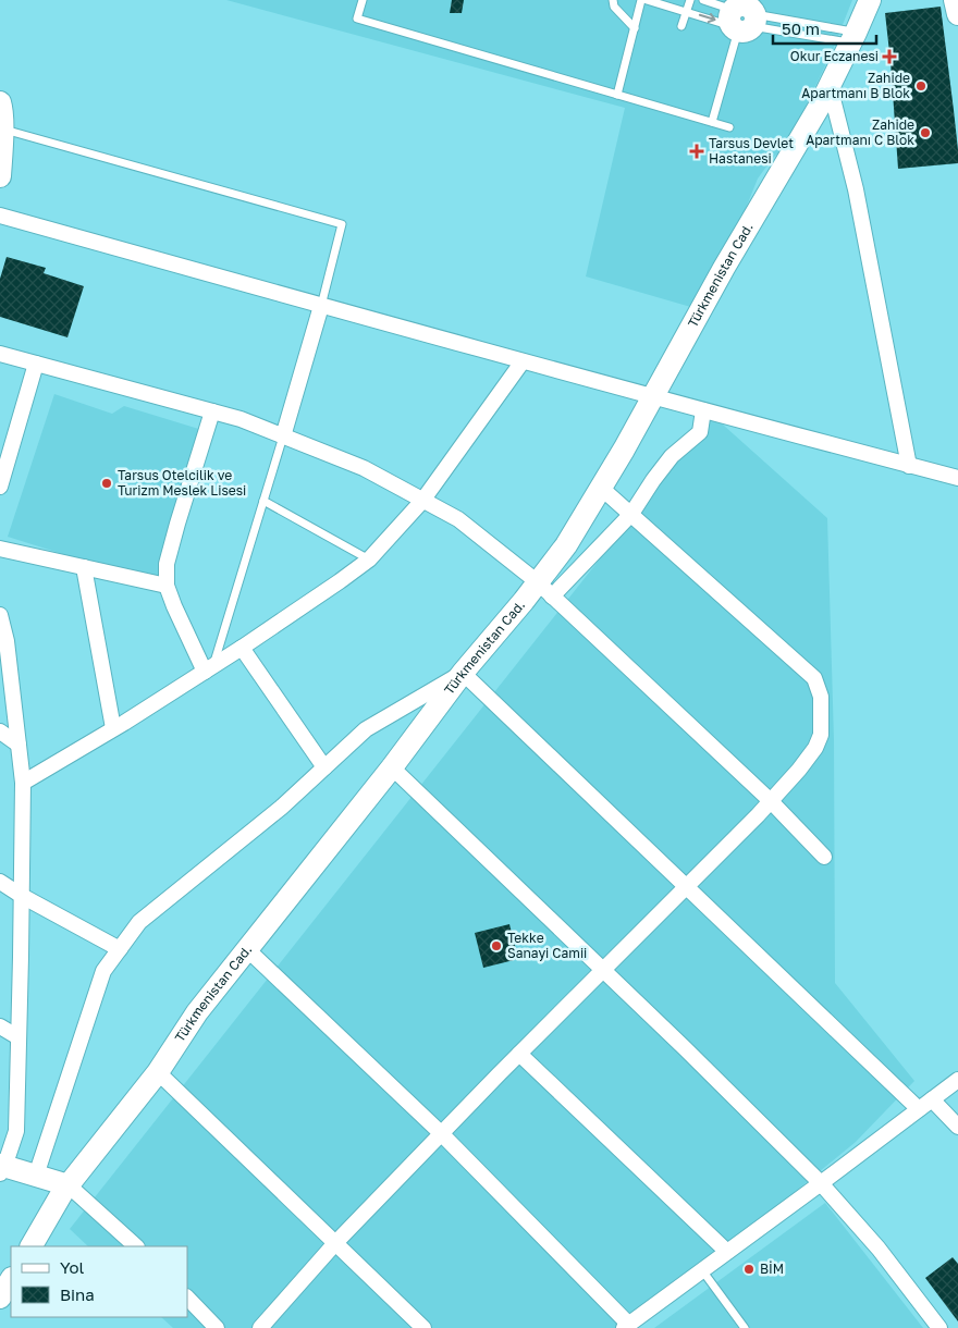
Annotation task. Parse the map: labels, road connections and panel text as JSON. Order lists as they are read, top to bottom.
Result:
{
  "streets": {
    "street": ["Türkmenistan Cad."]
  },
  "places": {
    "health": ["Okur Eczanesi", "Tarsus Devlet Hastanesi"],
    "other": [
      "Zahide Apartmanı B Blok",
      "Zahide Apartmanı C Blok",
      "Tarsus Otelcilik ve Turizm Meslek Lisesi",
      "Tekke Sanayi Camii",
      "BİM"
    ]
  },
  "legend": ["Yol", "Bina"],
  "scale_bar": "50 m"
}
